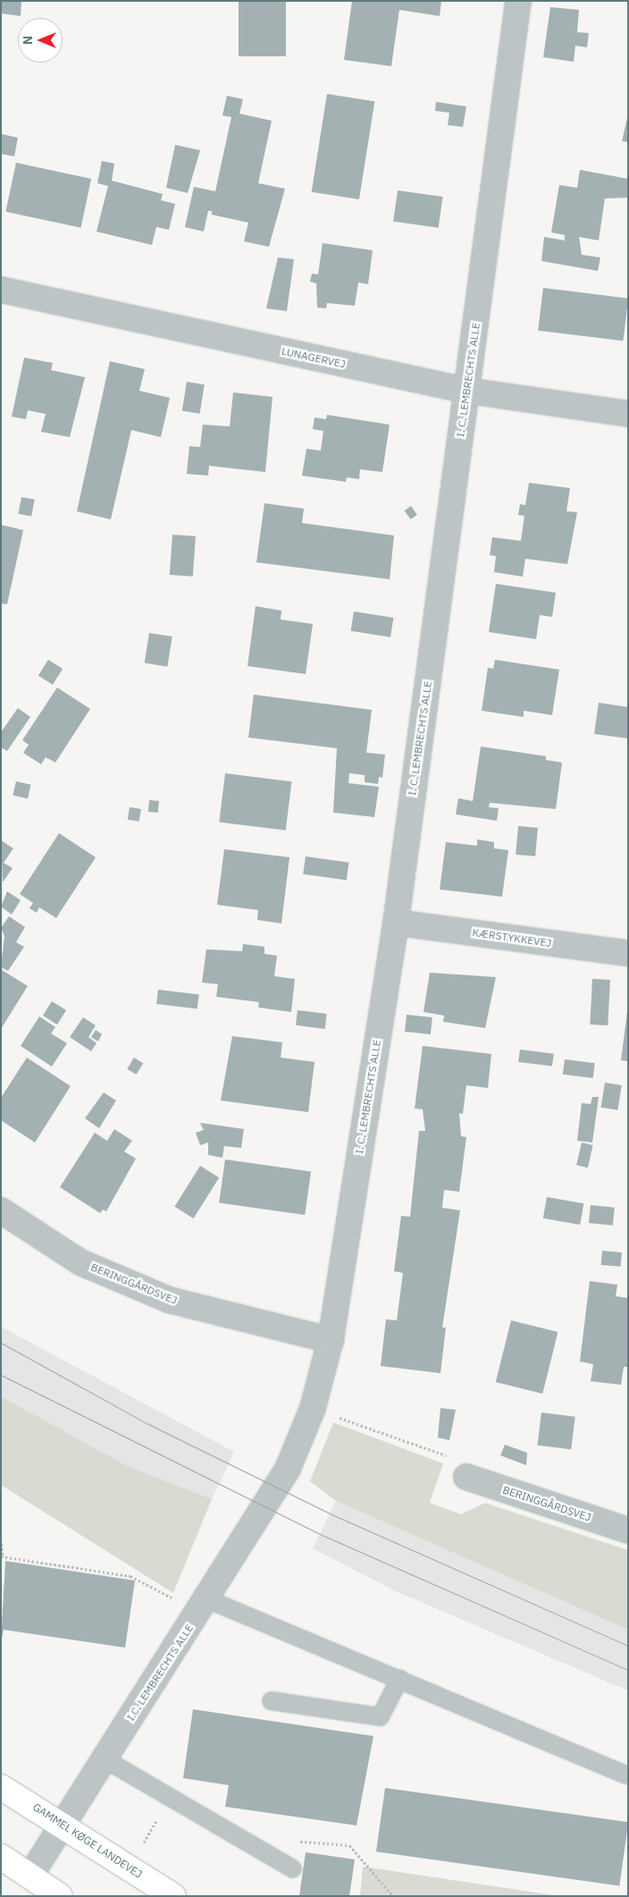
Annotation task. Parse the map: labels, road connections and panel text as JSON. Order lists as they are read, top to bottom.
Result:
{
  "streets": {
    "main road": ["GAMMEL KØGE LANDEVEJ"],
    "street": [
      "LUNAGERVEJ",
      "I. C. LEMBRECHTS ALLE",
      "KÆRSTYKKEVEJ",
      "BERINGGÅRDSVEJ",
      "I.C. LEMBRECHTS ALLE"
    ]
  },
  "crossings": [
    ["LUNAGERVEJ", "I. C. LEMBRECHTS ALLE"],
    ["I. C. LEMBRECHTS ALLE", "KÆRSTYKKEVEJ"],
    ["I. C. LEMBRECHTS ALLE", "BERINGGÅRDSVEJ"],
    ["I. C. LEMBRECHTS ALLE", "I.C. LEMBRECHTS ALLE"],
    ["I.C. LEMBRECHTS ALLE", "GAMMEL KØGE LANDEVEJ"]
  ],
  "north": "left"
}
